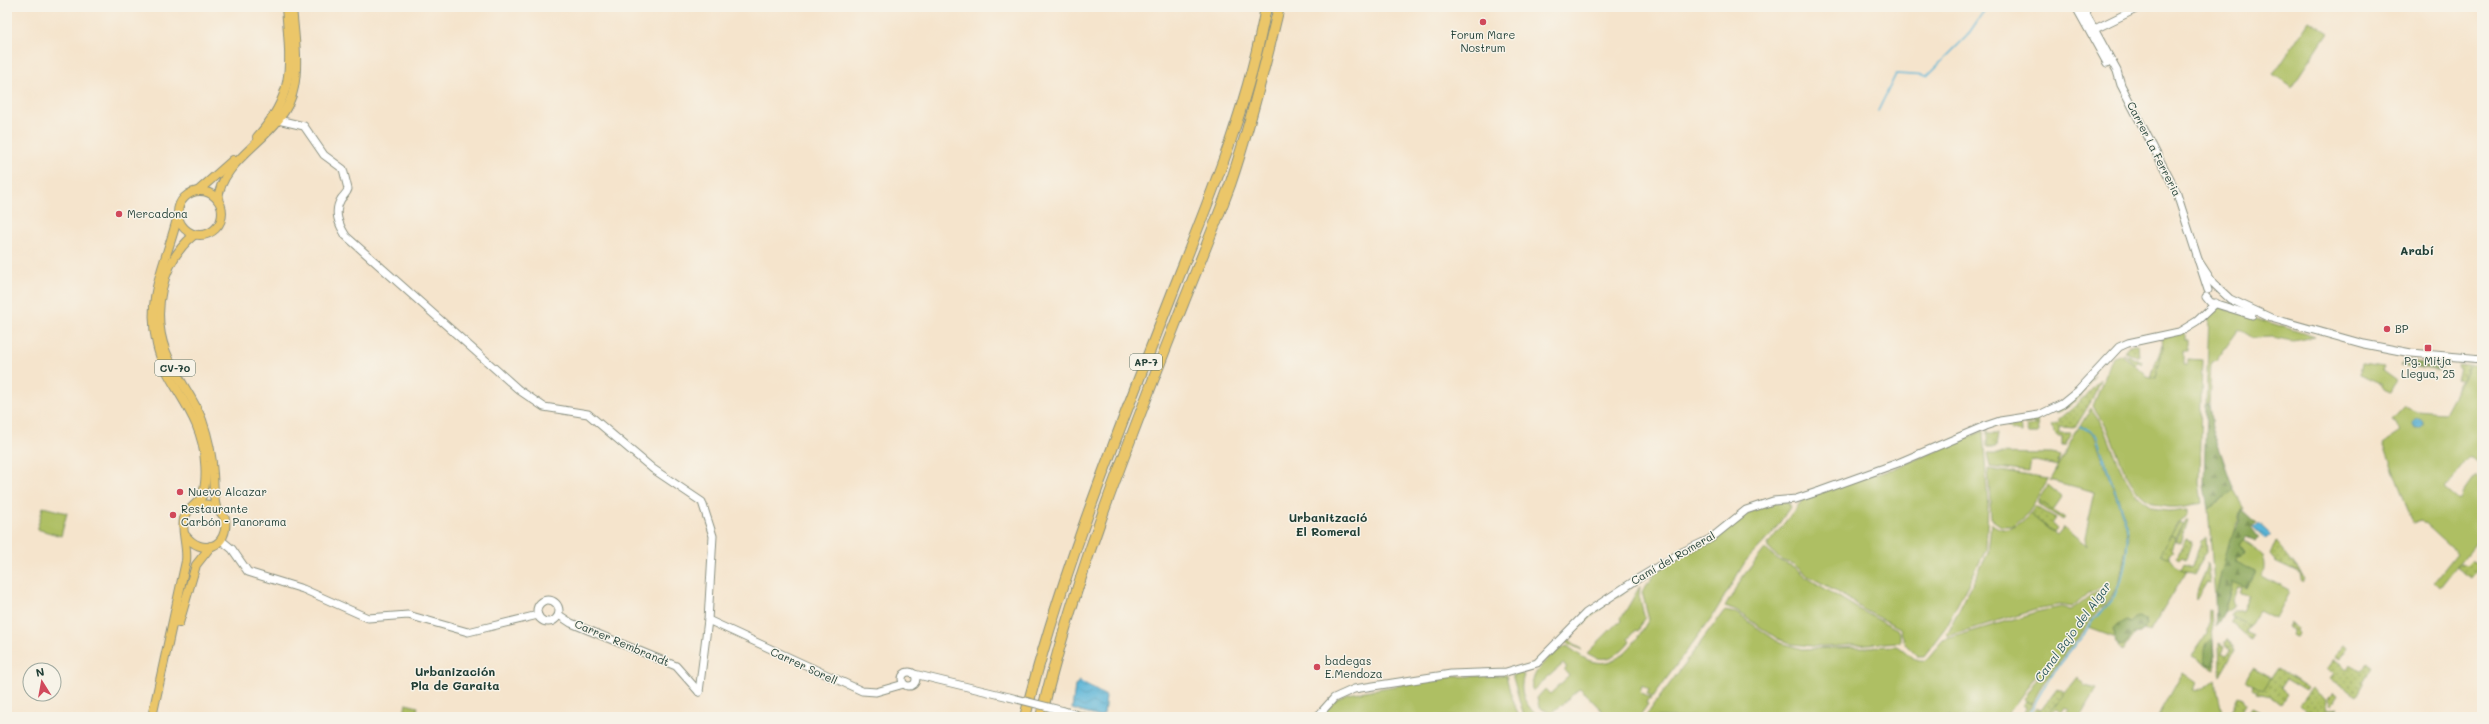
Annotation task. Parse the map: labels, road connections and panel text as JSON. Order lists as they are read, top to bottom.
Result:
{
  "streets": {
    "highway": ["AP-7"],
    "main road": ["CV-70"],
    "street": [
      "Carrer La Ferreria",
      "Camí del Romeral",
      "Carrer Rembrandt",
      "Carrer Sorell"
    ]
  },
  "crossings": [
    ["Carrer La Ferreria", "Camí del Romeral"],
    ["Carrer Rembrandt", "Carrer Sorell"]
  ],
  "districts": ["Arabí", "Urbanització El Romeral", "Urbanización Pla de Garaita"],
  "water": ["Canal Bajo del Algar"],
  "places": {
    "other": [
      "Forum Mare Nostrum",
      "Mercadona",
      "BP",
      "Nuevo Alcazar",
      "Restaurante Carbón - Panorama",
      "badegas E.Mendoza"
    ],
    "transit": ["Pg. Mitja Llegua, 25"]
  },
  "north": "top"
}
